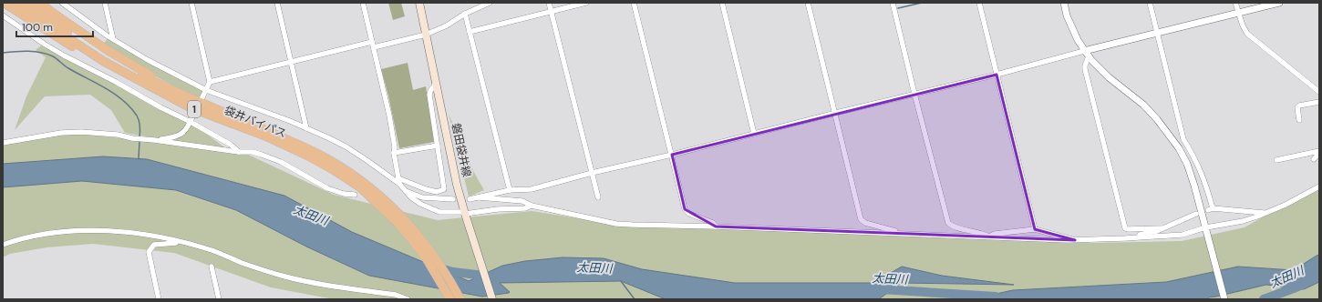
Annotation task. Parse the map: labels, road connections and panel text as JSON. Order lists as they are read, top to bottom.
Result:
{
  "streets": {
    "highway": ["1", "袋井バイパス"],
    "main road": ["磐田袋井線"]
  },
  "water": ["太田川"],
  "scale_bar": "100 m"
}
